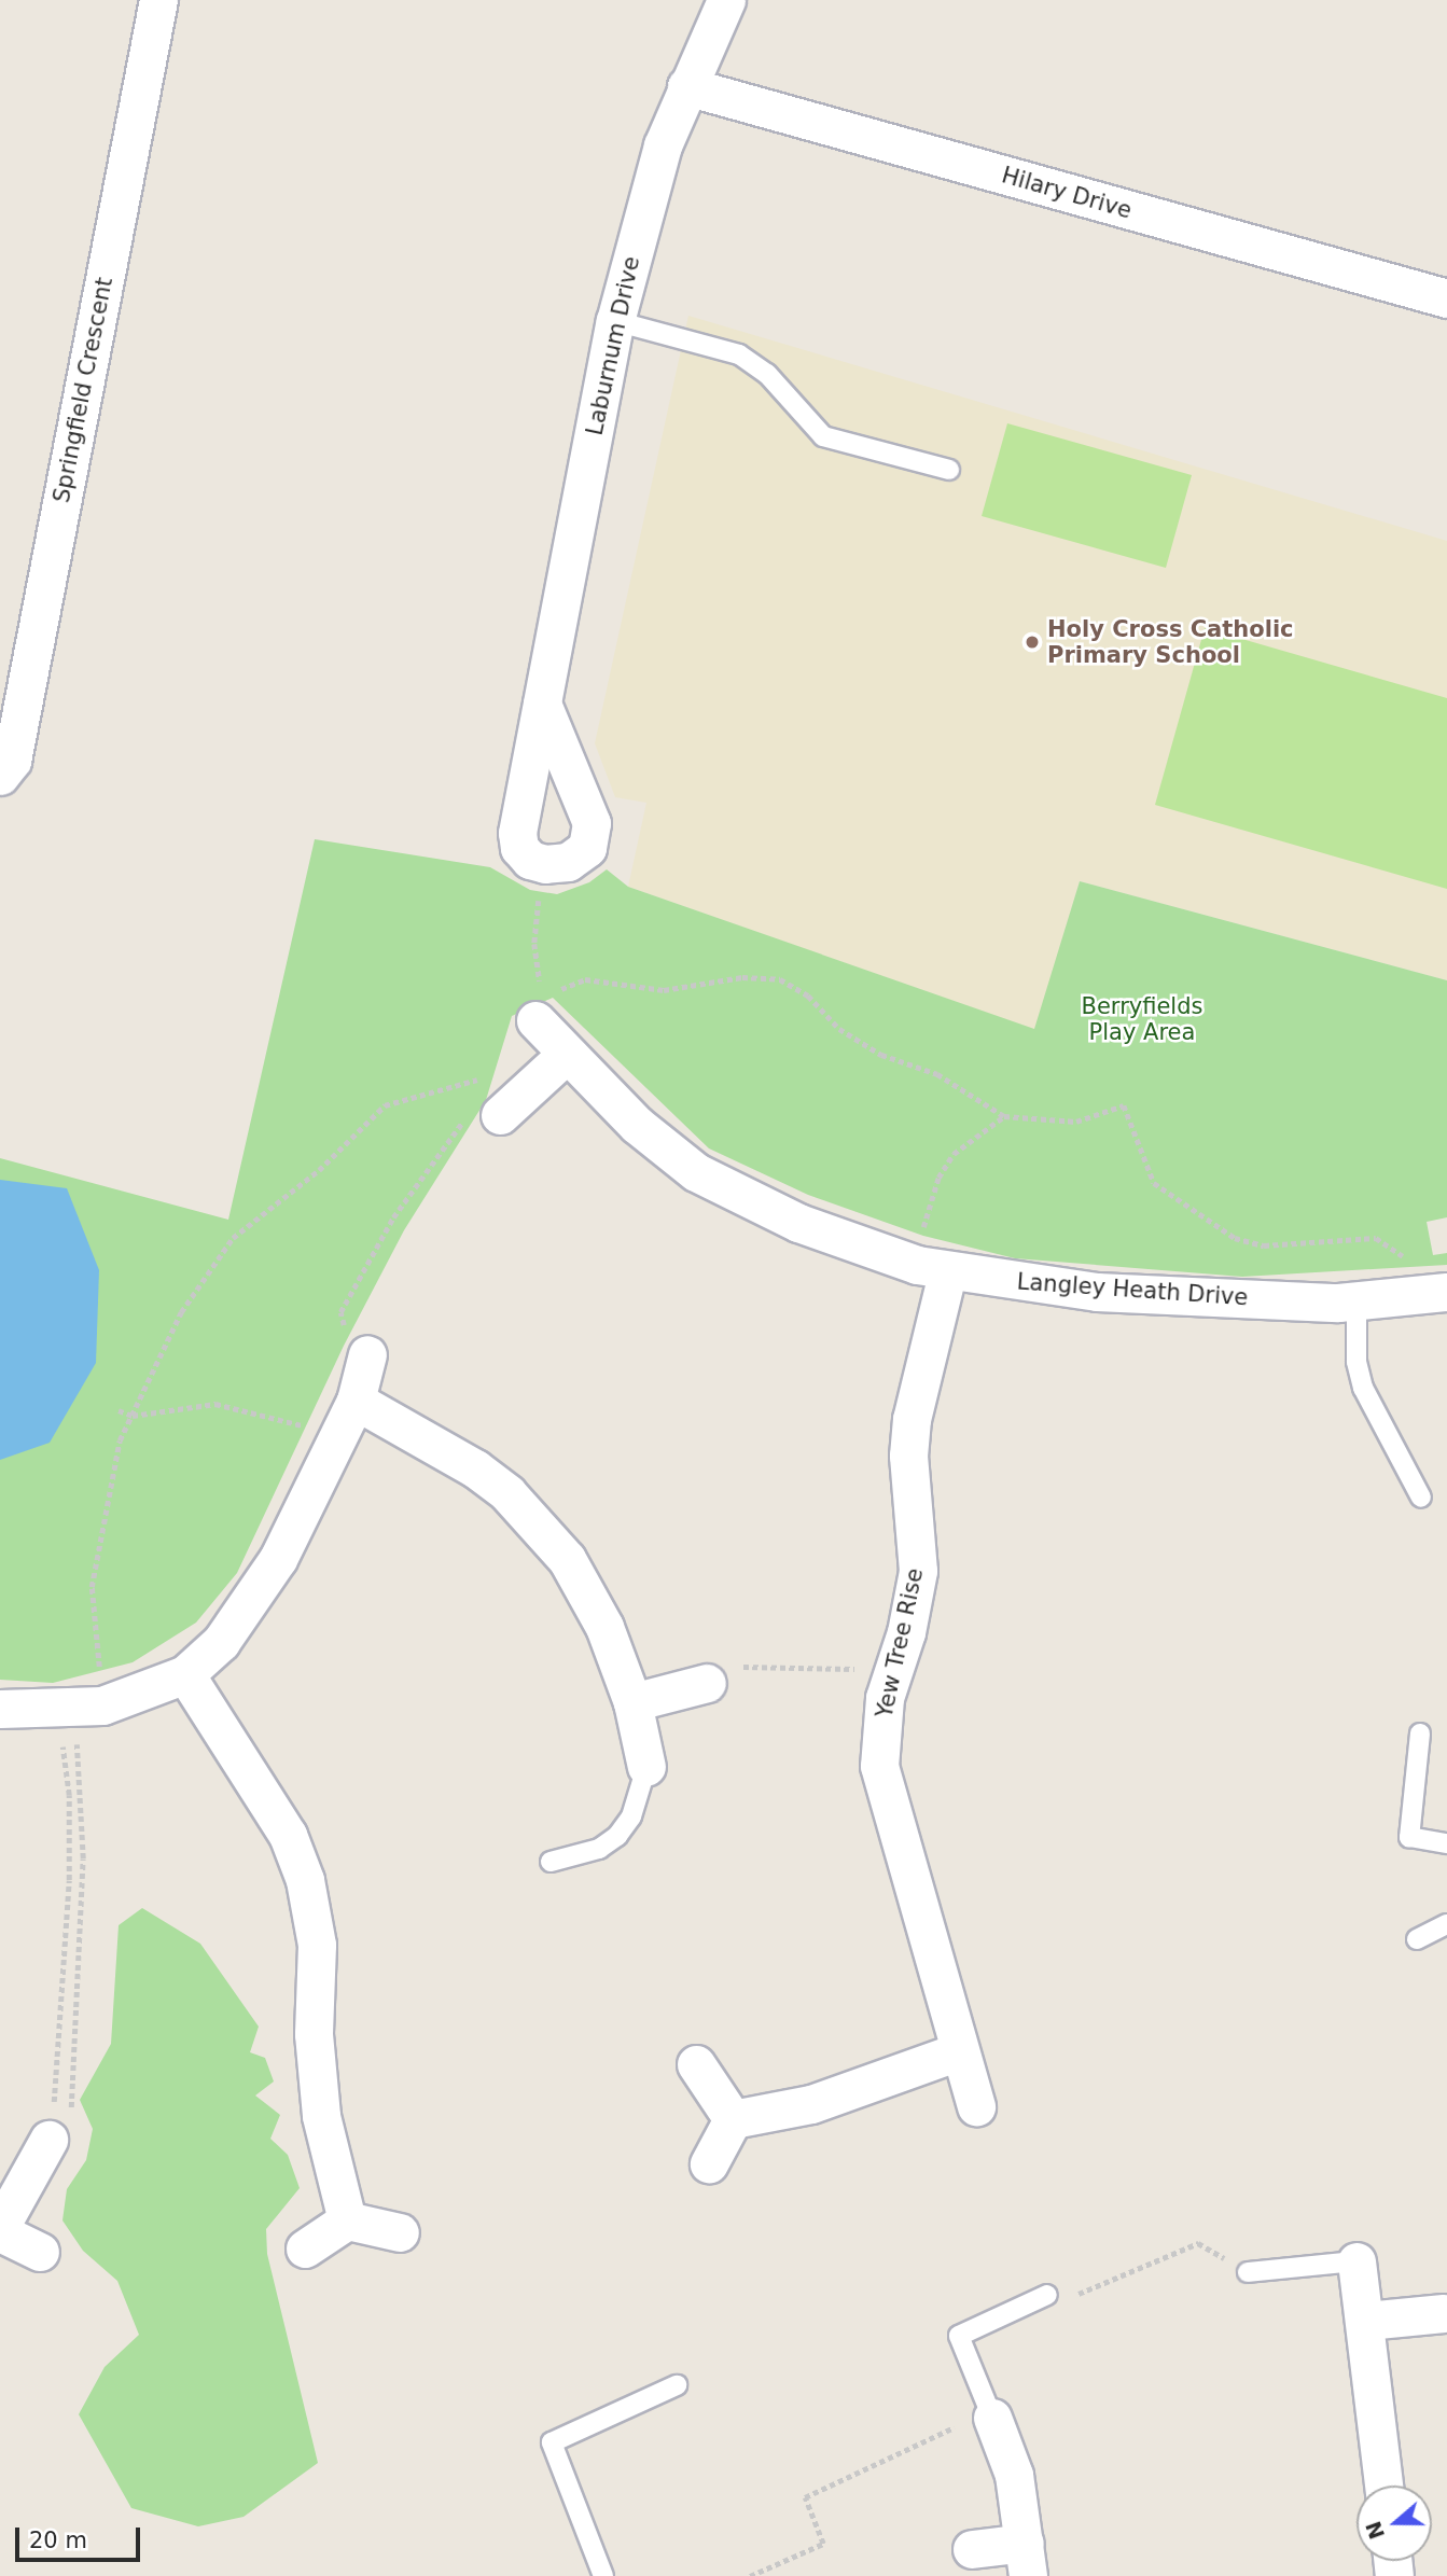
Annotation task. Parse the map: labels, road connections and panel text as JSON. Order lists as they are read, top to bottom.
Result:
{
  "streets": {
    "street": [
      "Hilary Drive",
      "Laburnum Drive",
      "Springfield Crescent",
      "Langley Heath Drive",
      "Yew Tree Rise"
    ]
  },
  "crossings": [
    ["Hilary Drive", "Laburnum Drive"],
    ["Langley Heath Drive", "Yew Tree Rise"]
  ],
  "parks": ["Berryfields Play Area"],
  "places": ["Holy Cross Catholic Primary School"],
  "scale_bar": "20 m",
  "north": "left"
}
